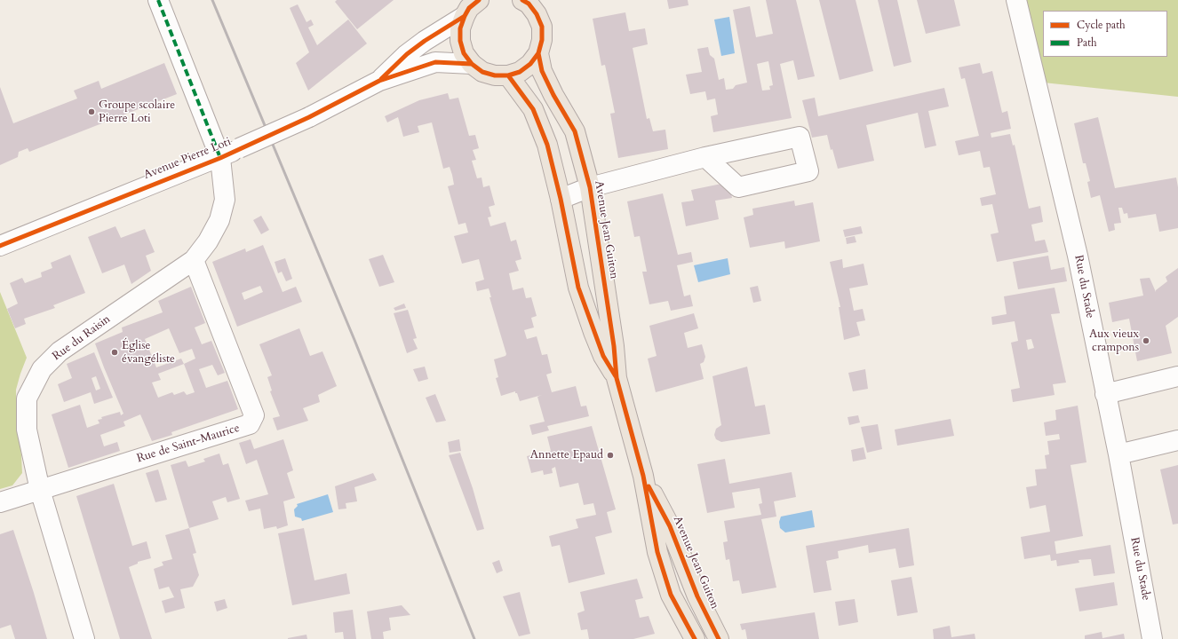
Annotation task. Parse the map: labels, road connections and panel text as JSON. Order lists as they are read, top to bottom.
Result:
{
  "streets": {
    "main road": ["Avenue Jean Guiton"],
    "street": [
      "Avenue Pierre Loti",
      "Rue du Stade",
      "Rue du Raisin",
      "Rue de Saint-Maurice"
    ]
  },
  "crossings": [
    ["Avenue Pierre Loti", "Rue du Raisin"],
    ["Rue du Raisin", "Rue de Saint-Maurice"]
  ],
  "places": [
    "Groupe scolaire Pierre Loti",
    "Aux vieux crampons",
    "Église évangéliste",
    "Annette Epaud"
  ],
  "legend": ["Cycle path", "Path"]
}
